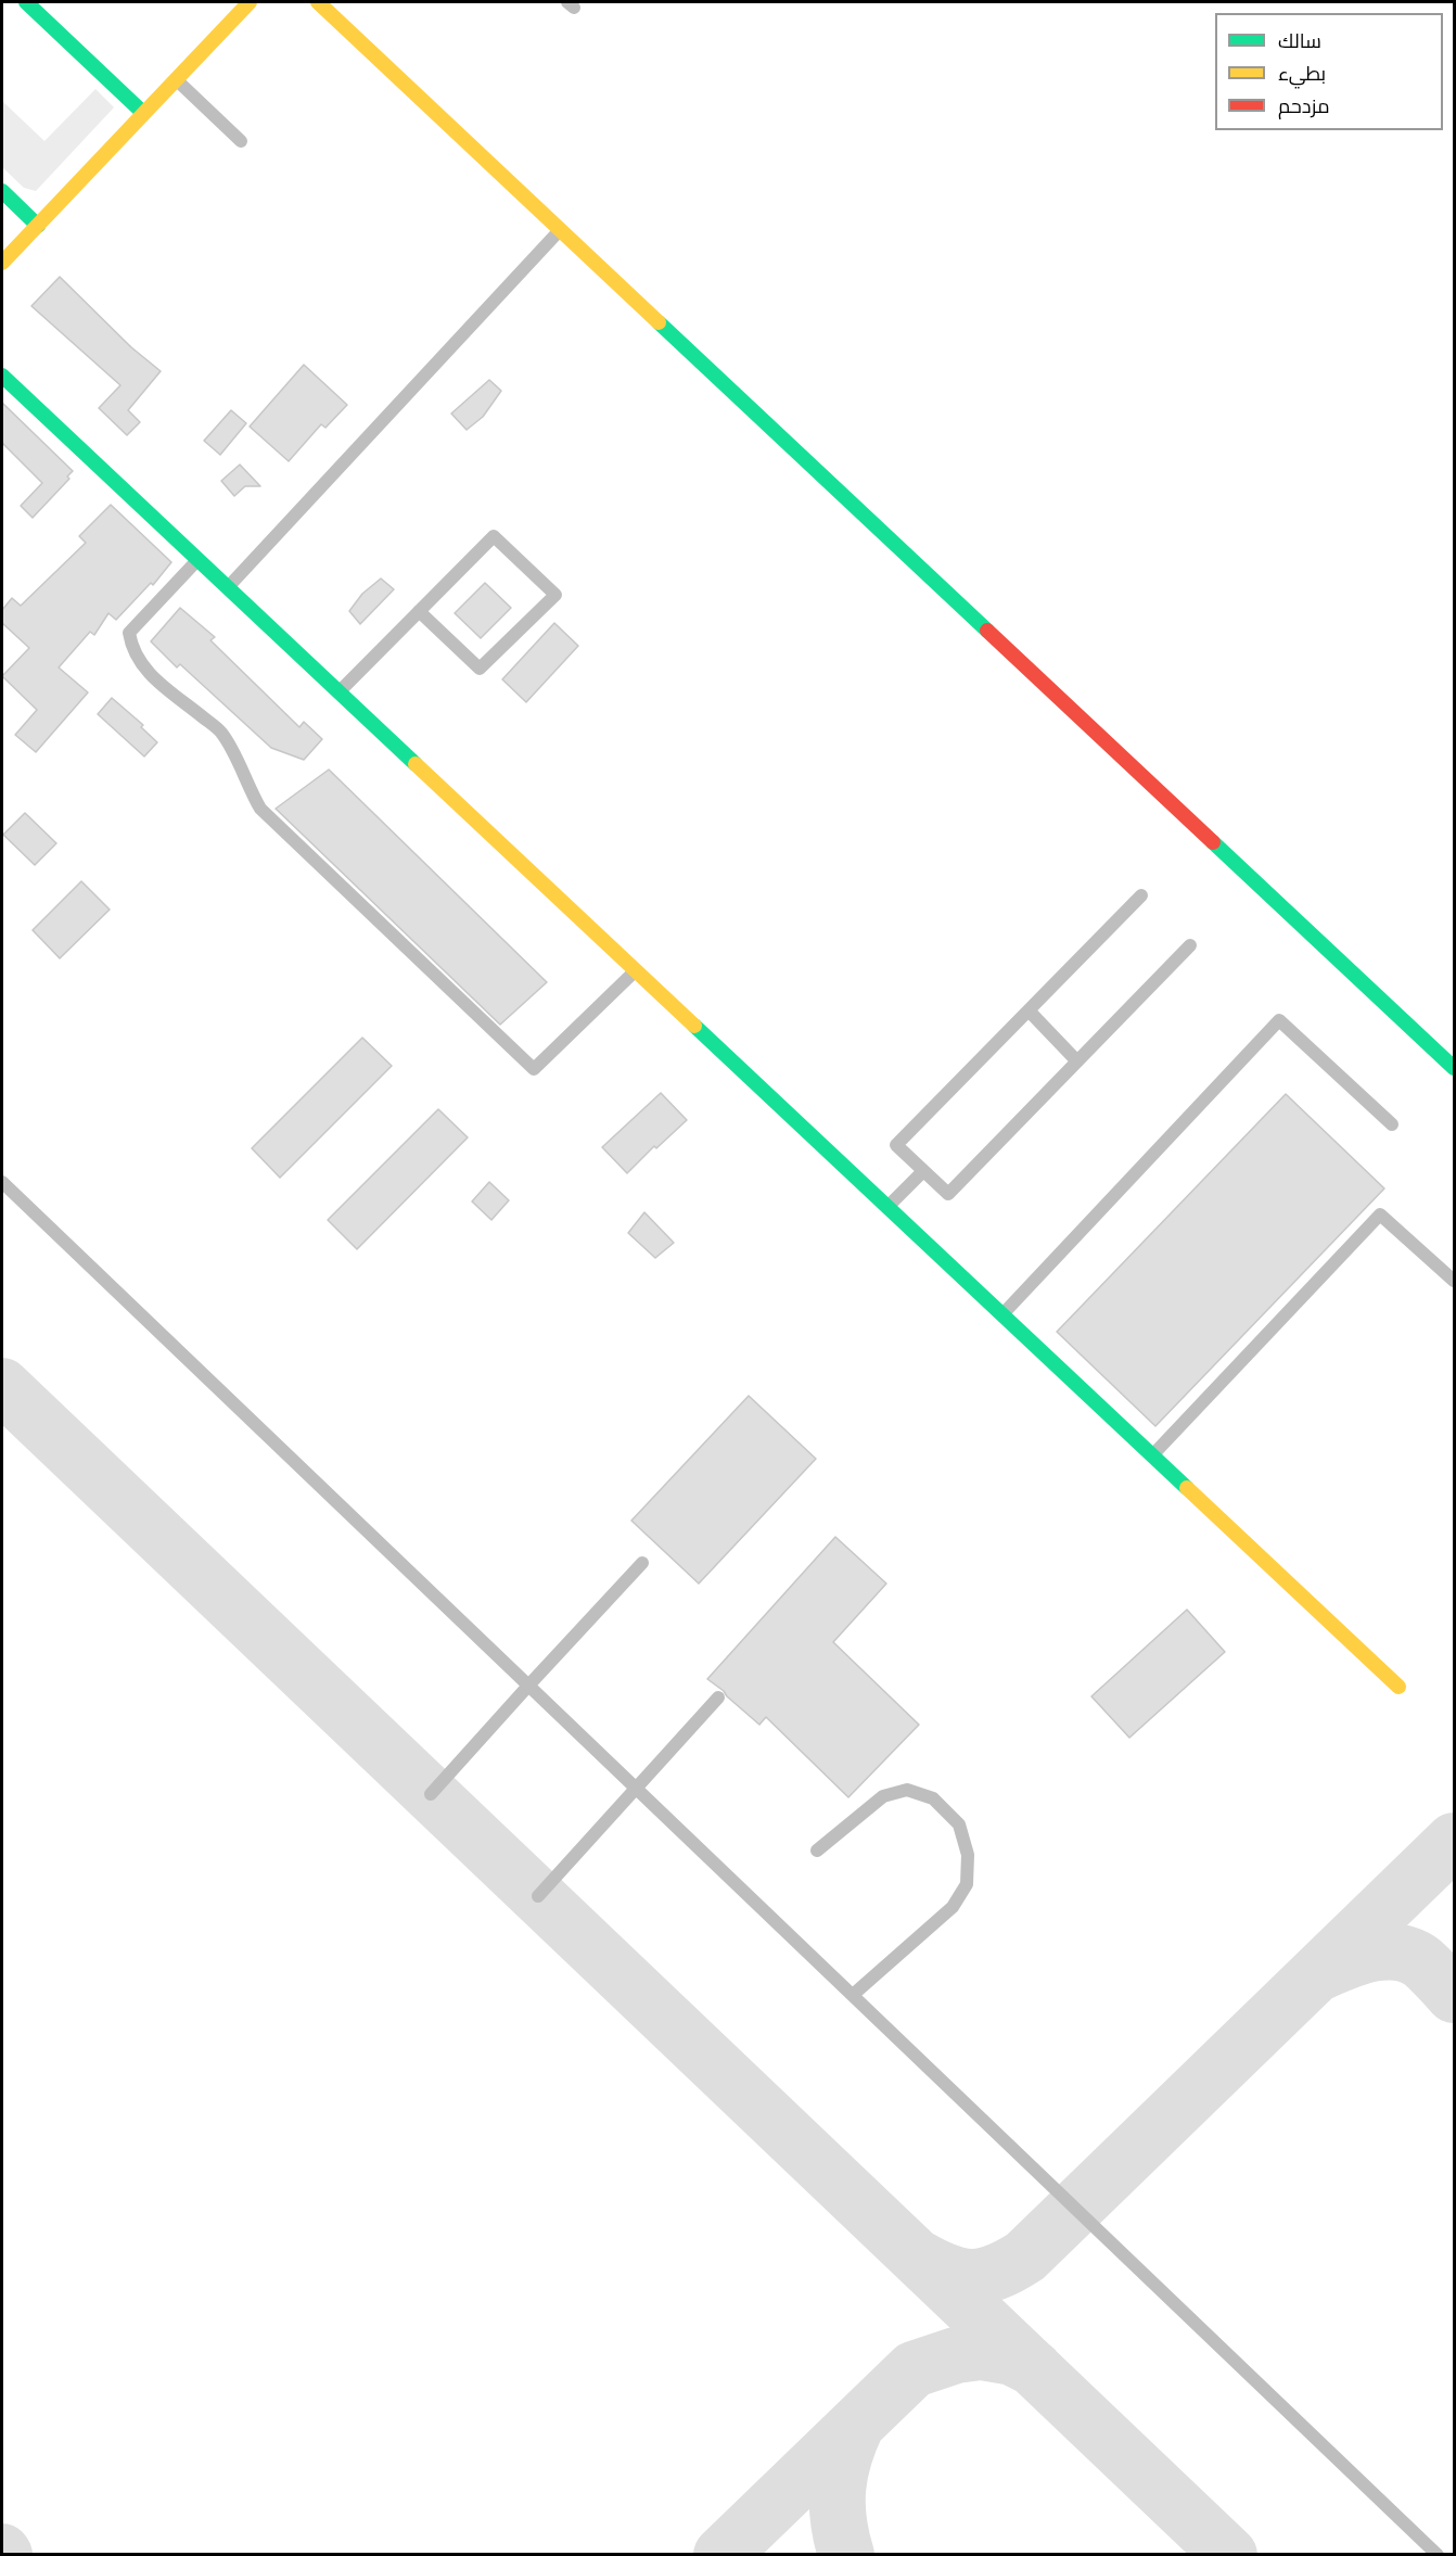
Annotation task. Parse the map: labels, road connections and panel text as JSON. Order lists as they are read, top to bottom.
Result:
{
  "legend": ["سالك", "بطيء", "مزدحم"]
}
